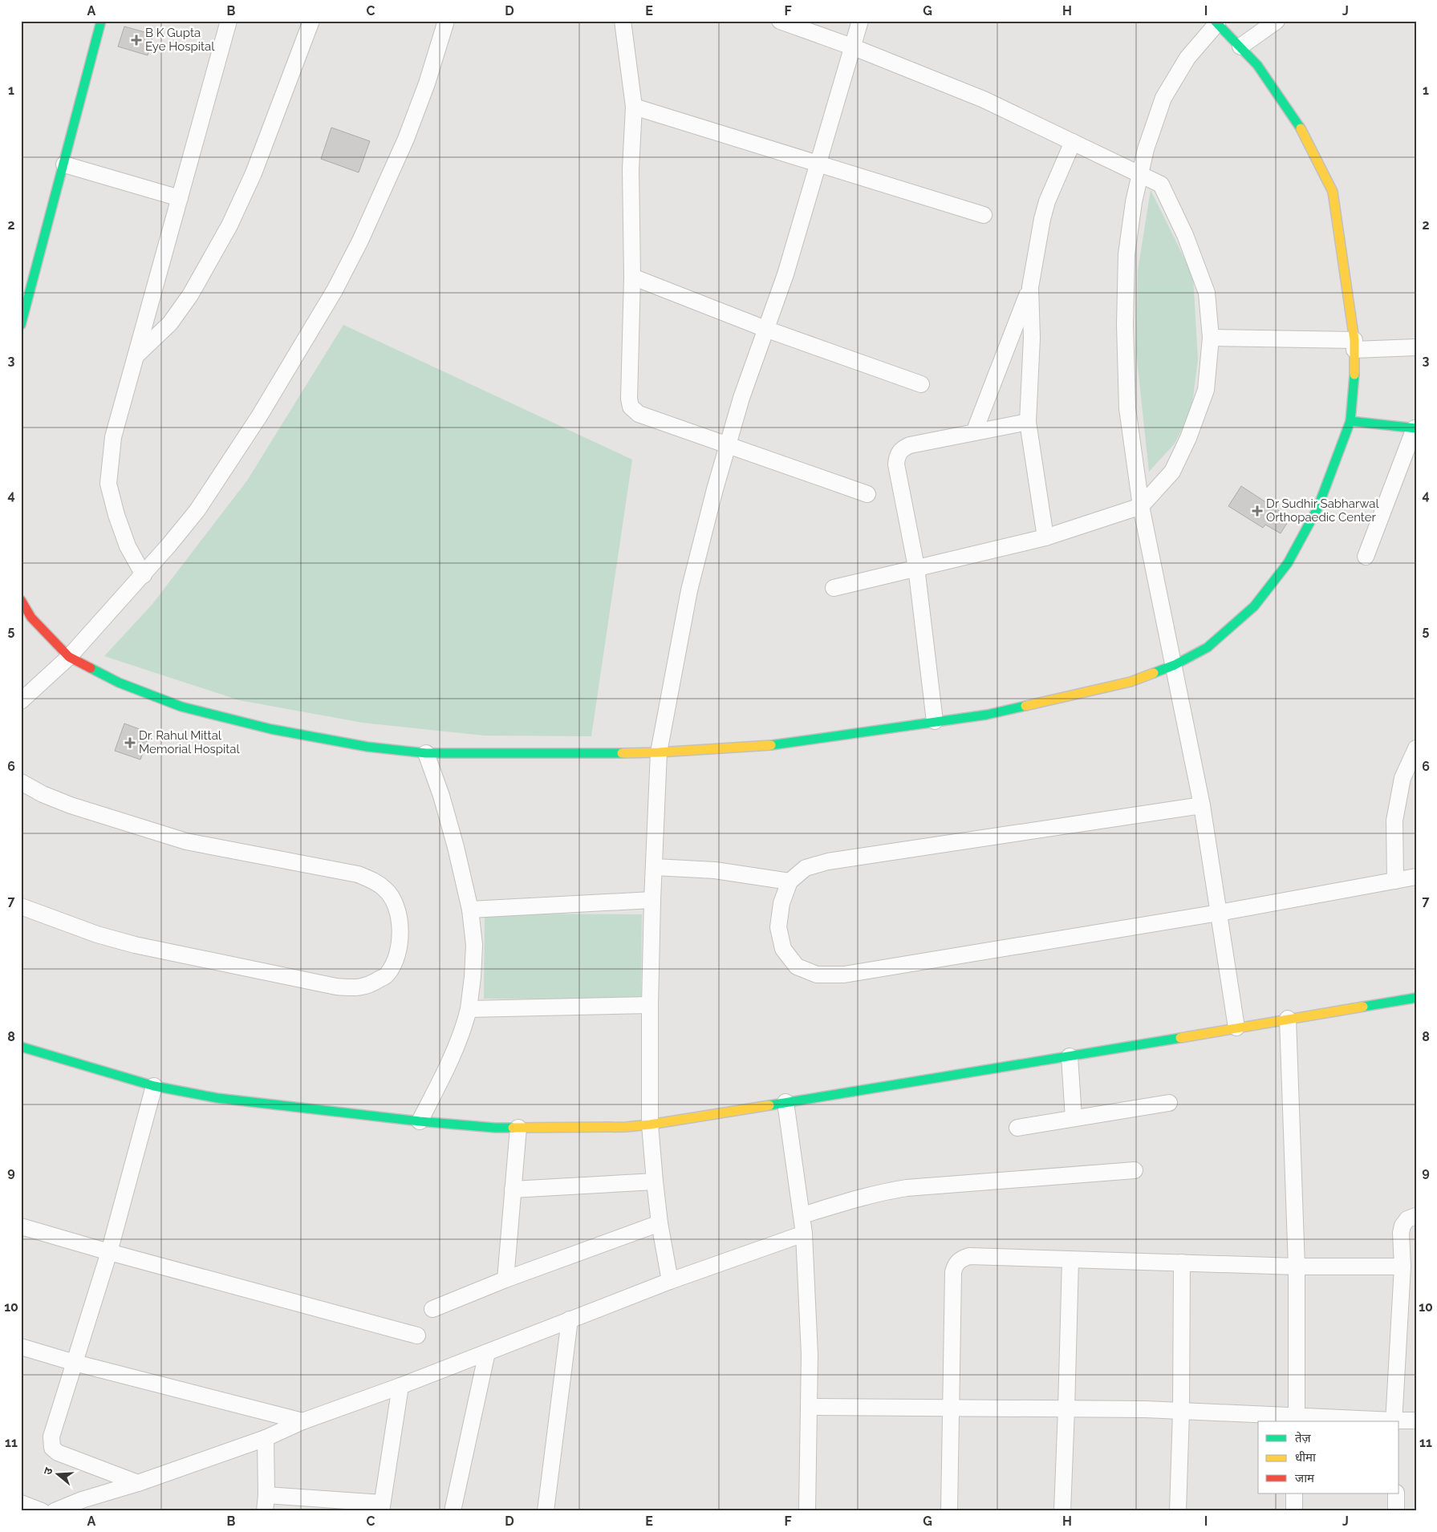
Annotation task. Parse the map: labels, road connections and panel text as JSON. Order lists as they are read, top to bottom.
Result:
{
  "places": {
    "health": ["B K Gupta Eye Hospital", "Dr Sudhir Sabharwal Orthopaedic Center", "Dr. Rahul Mittal Memorial Hospital"]
  },
  "legend": ["तेज़", "धीमा", "जाम"],
  "north": "left",
  "grid": {
    "columns": [
      "A",
      "B",
      "C",
      "D",
      "E",
      "F",
      "G",
      "H",
      "I",
      "J"
    ],
    "rows": [
      "1",
      "2",
      "3",
      "4",
      "5",
      "6",
      "7",
      "8",
      "9",
      "10",
      "11"
    ]
  }
}
